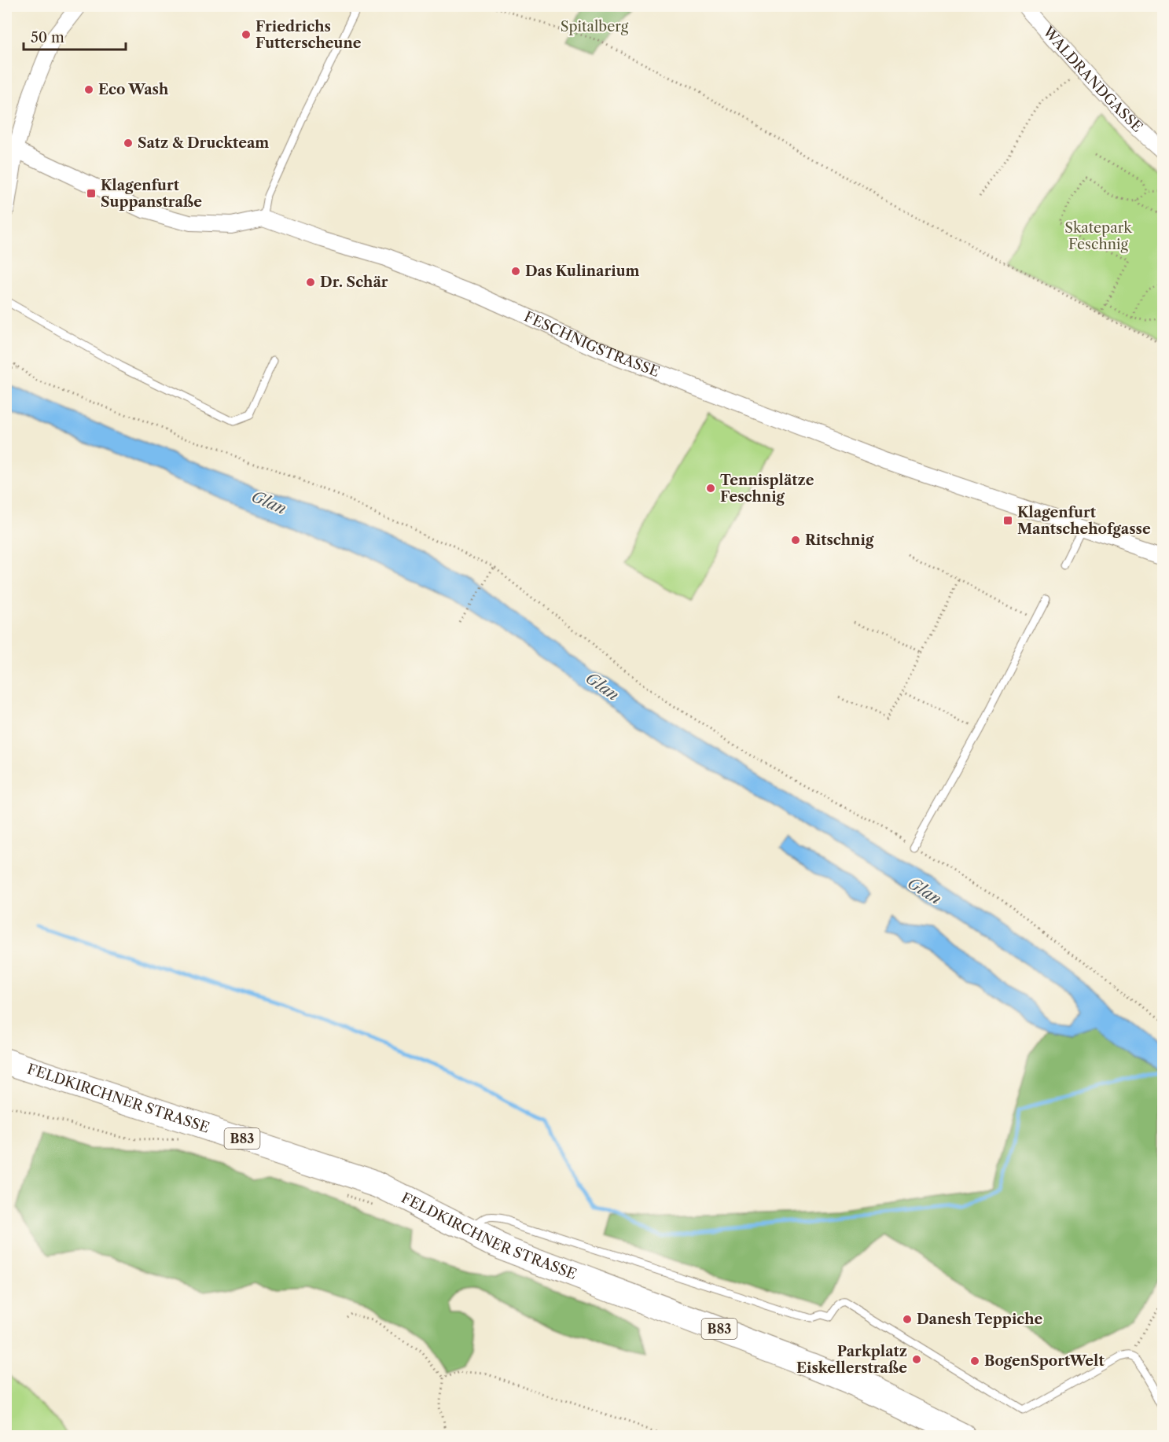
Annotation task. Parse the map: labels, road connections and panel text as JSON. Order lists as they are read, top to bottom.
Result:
{
  "streets": {
    "main road": ["FELDKIRCHNER STRASSE", "B83"],
    "street": ["WALDRANDGASSE", "FESCHNIGSTRASSE"]
  },
  "water": ["Glan"],
  "parks": ["Spitalberg", "Skatepark Feschnig"],
  "places": {
    "other": [
      "Friedrichs Futterscheune",
      "Eco Wash",
      "Satz & Druckteam",
      "Das Kulinarium",
      "Dr. Schär",
      "Tennisplätze Feschnig",
      "Ritschnig",
      "Danesh Teppiche",
      "Parkplatz Eiskellerstraße",
      "BogenSportWelt"
    ],
    "transit": ["Klagenfurt Suppanstraße", "Klagenfurt Mantschehofgasse"]
  },
  "scale_bar": "50 m"
}
